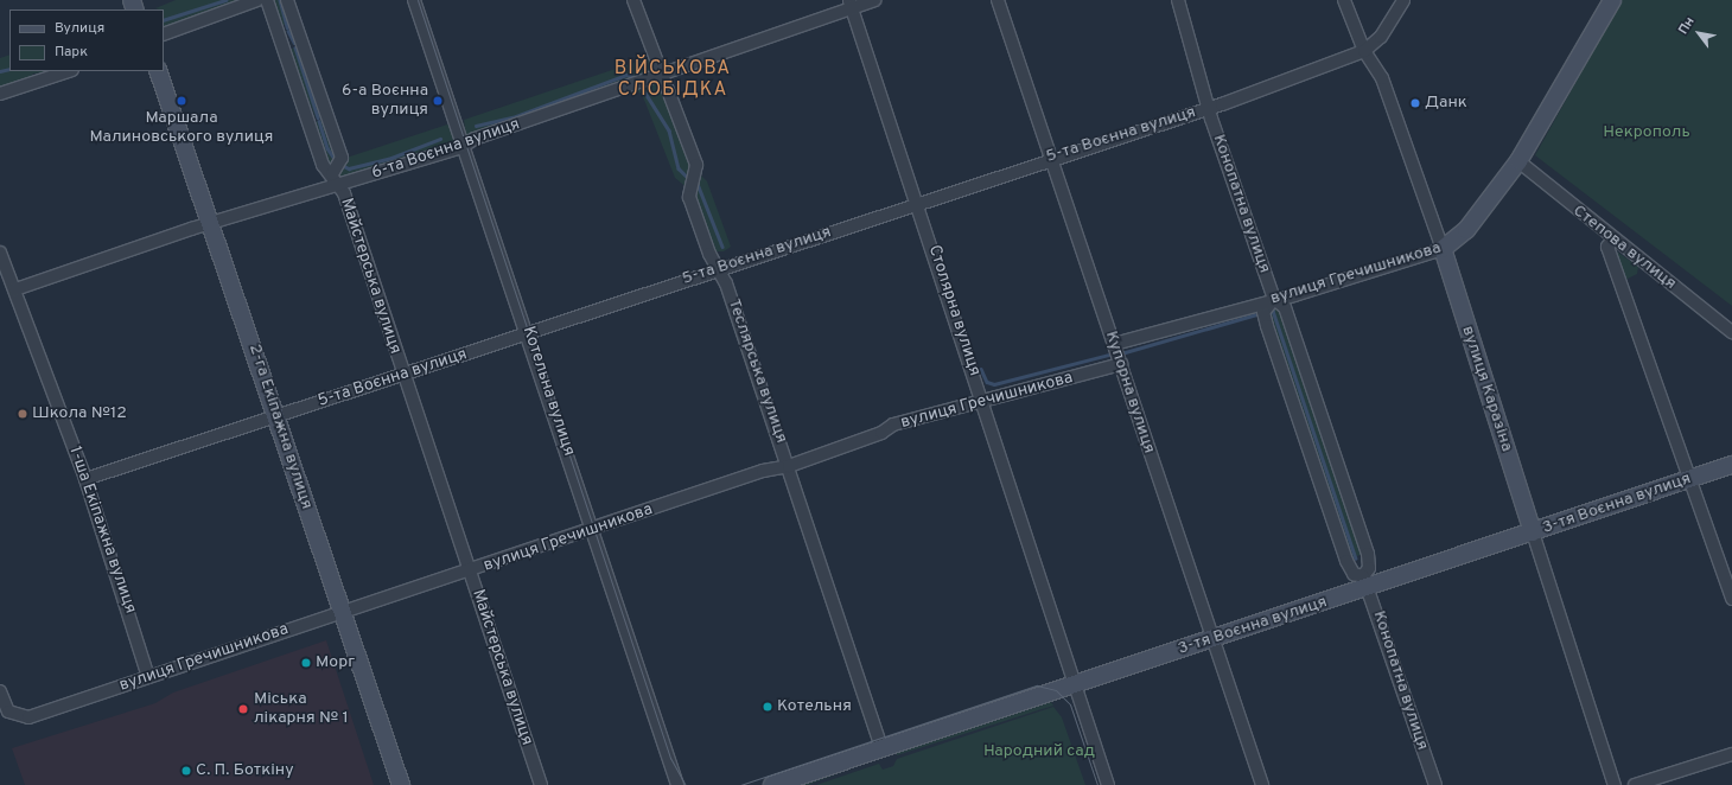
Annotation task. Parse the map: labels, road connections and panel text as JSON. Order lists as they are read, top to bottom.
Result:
{
  "streets": {
    "main road": [
      "вулиця Гречишникова",
      "вулиця Каразіна",
      "2-га Екіпажна вулиця",
      "3-тя Воєнна вулиця"
    ],
    "street": [
      "5-та Воєнна вулиця",
      "6-та Воєнна вулиця",
      "Конопатна вулиця",
      "Степова вулиця",
      "Майстерська вулиця",
      "Столярна вулиця",
      "Теслярська вулиця",
      "Котельна вулиця",
      "Купорна вулиця",
      "1-ша Екіпажна вулиця"
    ]
  },
  "crossings": [
    ["5-та Воєнна вулиця", "Конопатна вулиця"],
    ["5-та Воєнна вулиця", "Майстерська вулиця"],
    ["5-та Воєнна вулиця", "Столярна вулиця"],
    ["5-та Воєнна вулиця", "Теслярська вулиця"],
    ["5-та Воєнна вулиця", "вулиця Каразіна"],
    ["5-та Воєнна вулиця", "Котельна вулиця"],
    ["5-та Воєнна вулиця", "Купорна вулиця"],
    ["5-та Воєнна вулиця", "2-га Екіпажна вулиця"],
    ["5-та Воєнна вулиця", "1-ша Екіпажна вулиця"],
    ["6-та Воєнна вулиця", "Майстерська вулиця"],
    ["6-та Воєнна вулиця", "Столярна вулиця"],
    ["6-та Воєнна вулиця", "Теслярська вулиця"],
    ["6-та Воєнна вулиця", "Котельна вулиця"],
    ["6-та Воєнна вулиця", "2-га Екіпажна вулиця"],
    ["6-та Воєнна вулиця", "1-ша Екіпажна вулиця"],
    ["Конопатна вулиця", "вулиця Гречишникова"],
    ["Конопатна вулиця", "3-тя Воєнна вулиця"],
    ["Степова вулиця", "вулиця Гречишникова"],
    ["вулиця Гречишникова", "Майстерська вулиця"],
    ["вулиця Гречишникова", "Столярна вулиця"],
    ["вулиця Гречишникова", "Теслярська вулиця"],
    ["вулиця Гречишникова", "вулиця Каразіна"],
    ["вулиця Гречишникова", "Котельна вулиця"],
    ["вулиця Гречишникова", "Купорна вулиця"],
    ["вулиця Гречишникова", "2-га Екіпажна вулиця"],
    ["вулиця Гречишникова", "1-ша Екіпажна вулиця"],
    ["Столярна вулиця", "3-тя Воєнна вулиця"],
    ["Теслярська вулиця", "3-тя Воєнна вулиця"],
    ["вулиця Каразіна", "3-тя Воєнна вулиця"],
    ["Купорна вулиця", "3-тя Воєнна вулиця"]
  ],
  "districts": ["ВІЙСЬКОВА СЛОБІДКА"],
  "parks": ["Некрополь", "Народний сад"],
  "places": [
    "Маршала Малиновського вулиця",
    "6-а Воєнна вулиця",
    "Данк",
    "Школа №12",
    "Морг",
    "Котельня",
    "Міська лікарня № 1",
    "С. П. Боткіну"
  ],
  "legend": ["Вулиця", "Парк"],
  "north": "top left"
}
